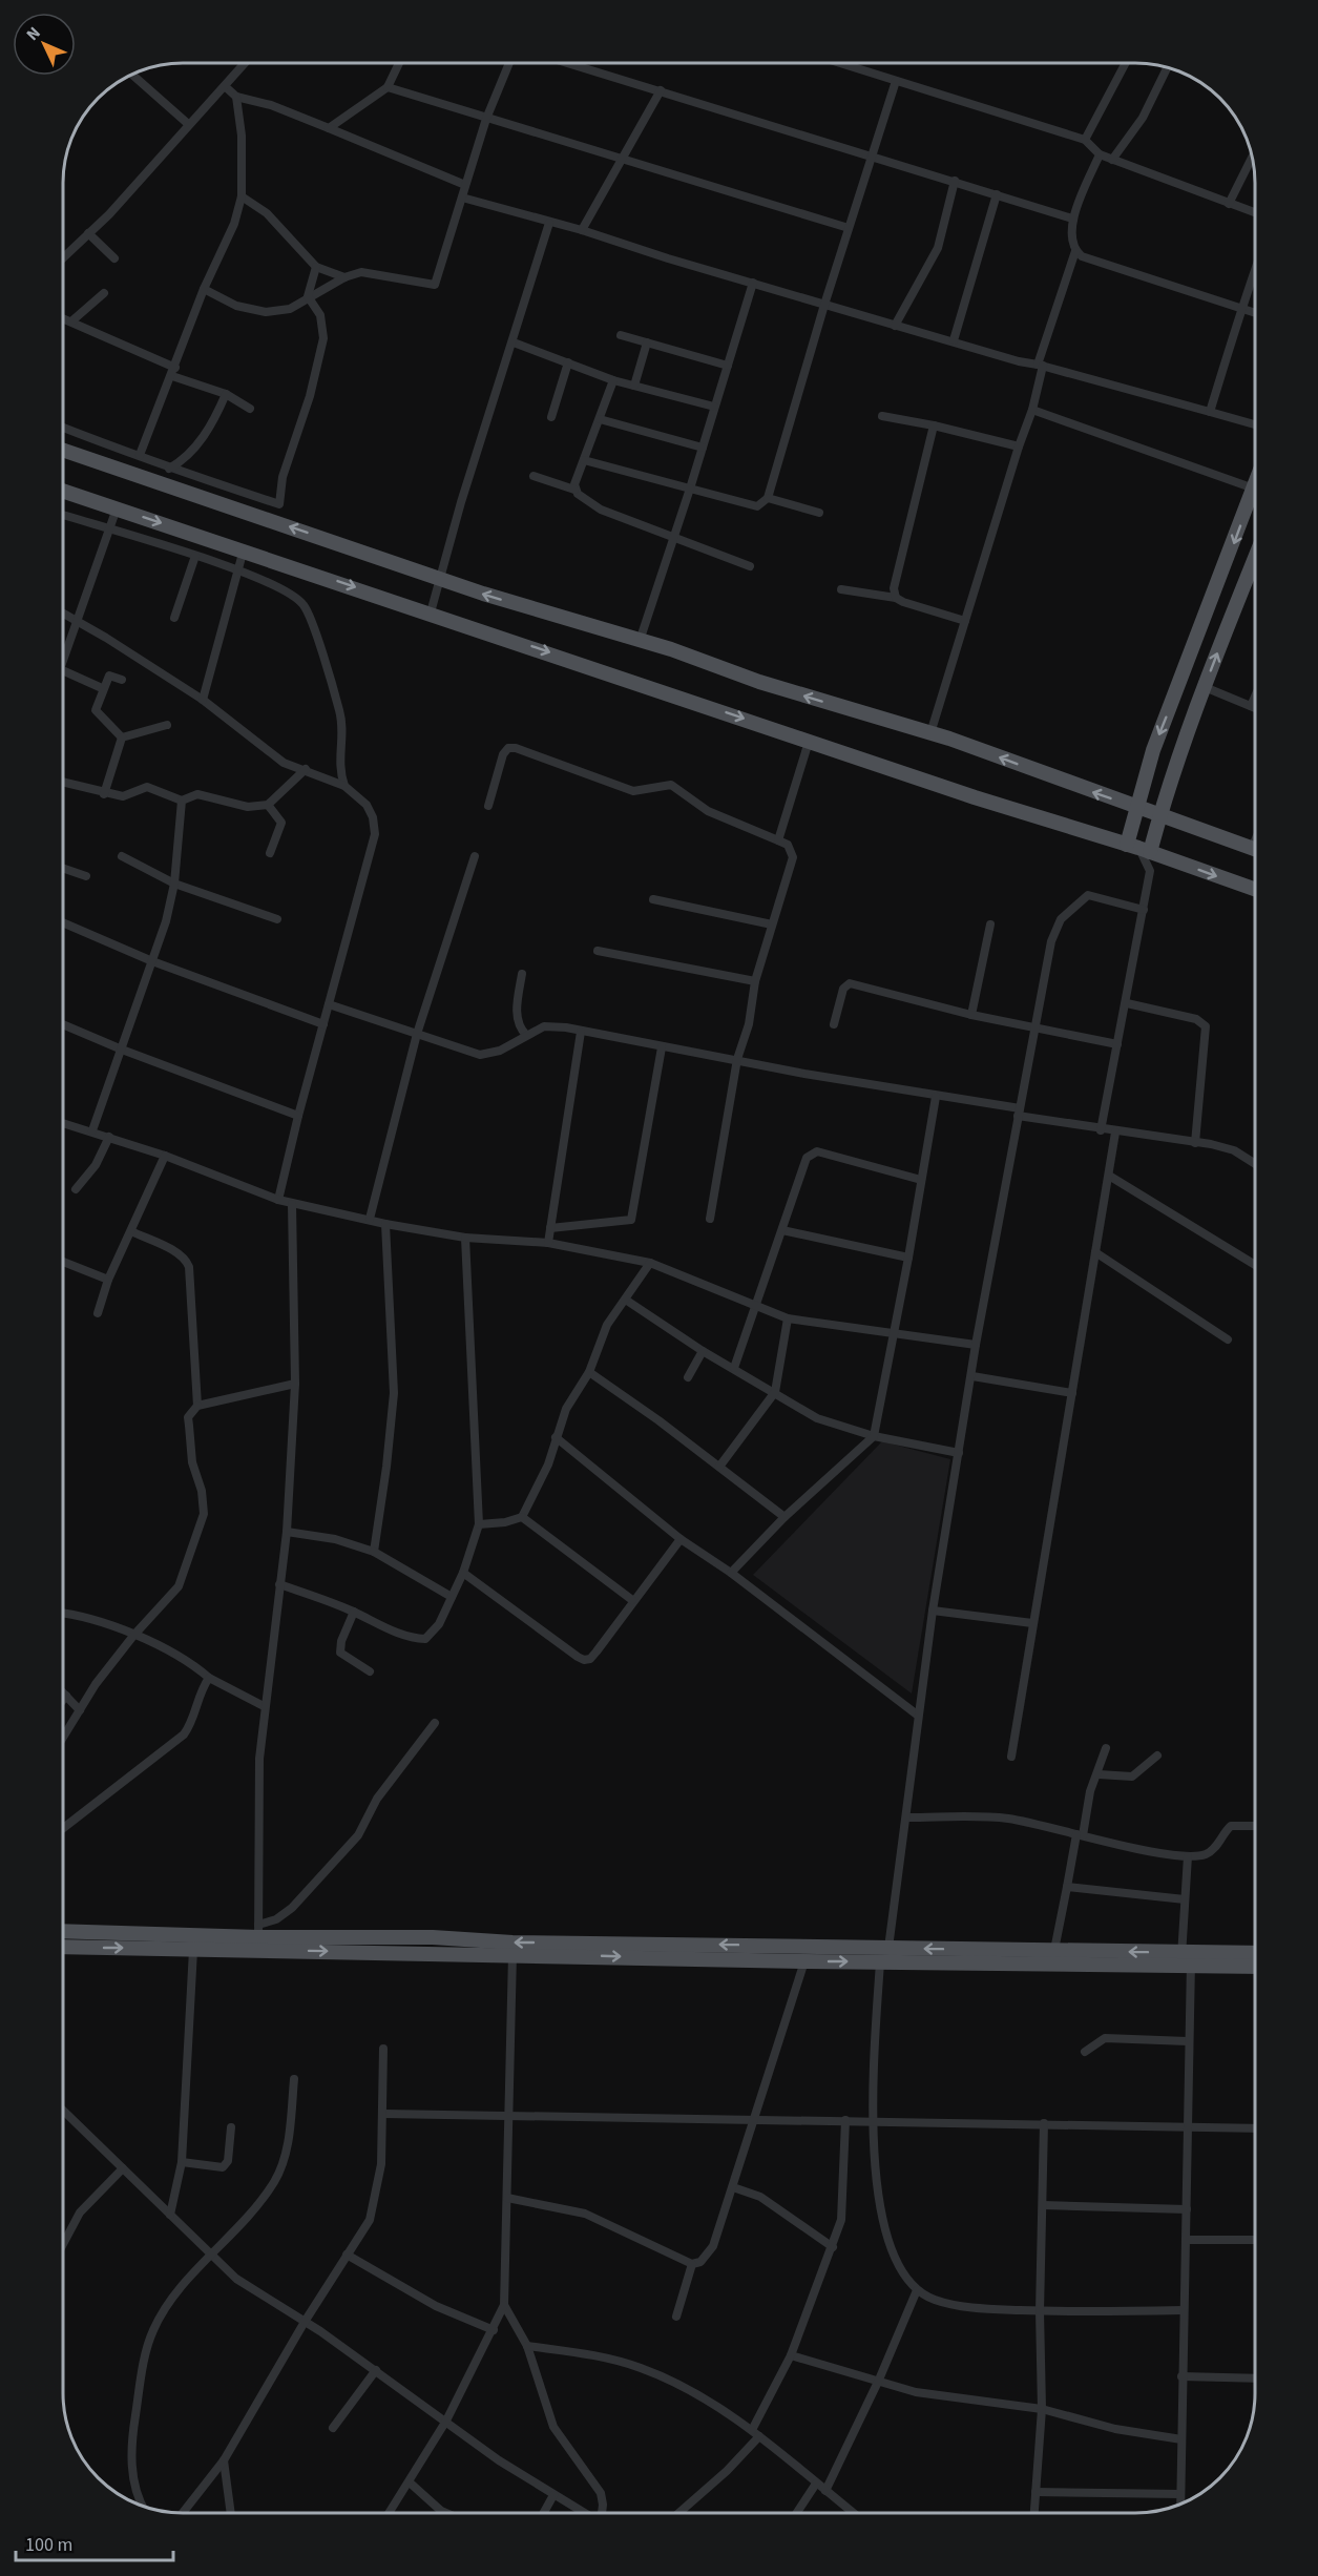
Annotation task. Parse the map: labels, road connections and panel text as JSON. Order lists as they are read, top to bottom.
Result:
{
  "scale_bar": "100 m",
  "north": "top left"
}
